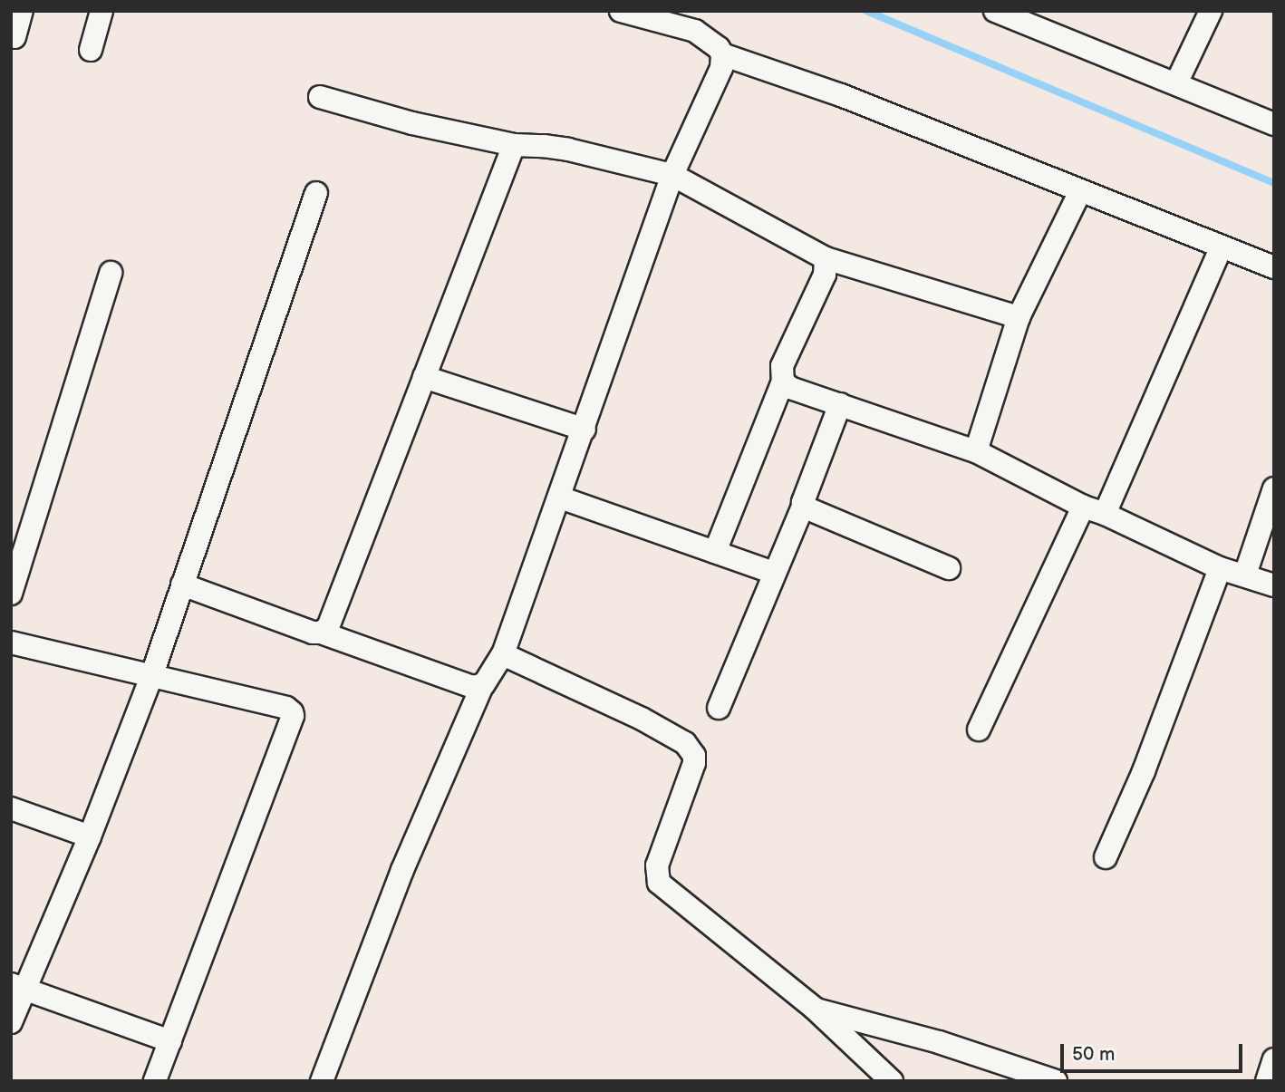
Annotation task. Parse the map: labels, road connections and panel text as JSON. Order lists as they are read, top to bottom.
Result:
{
  "scale_bar": "50 m"
}
